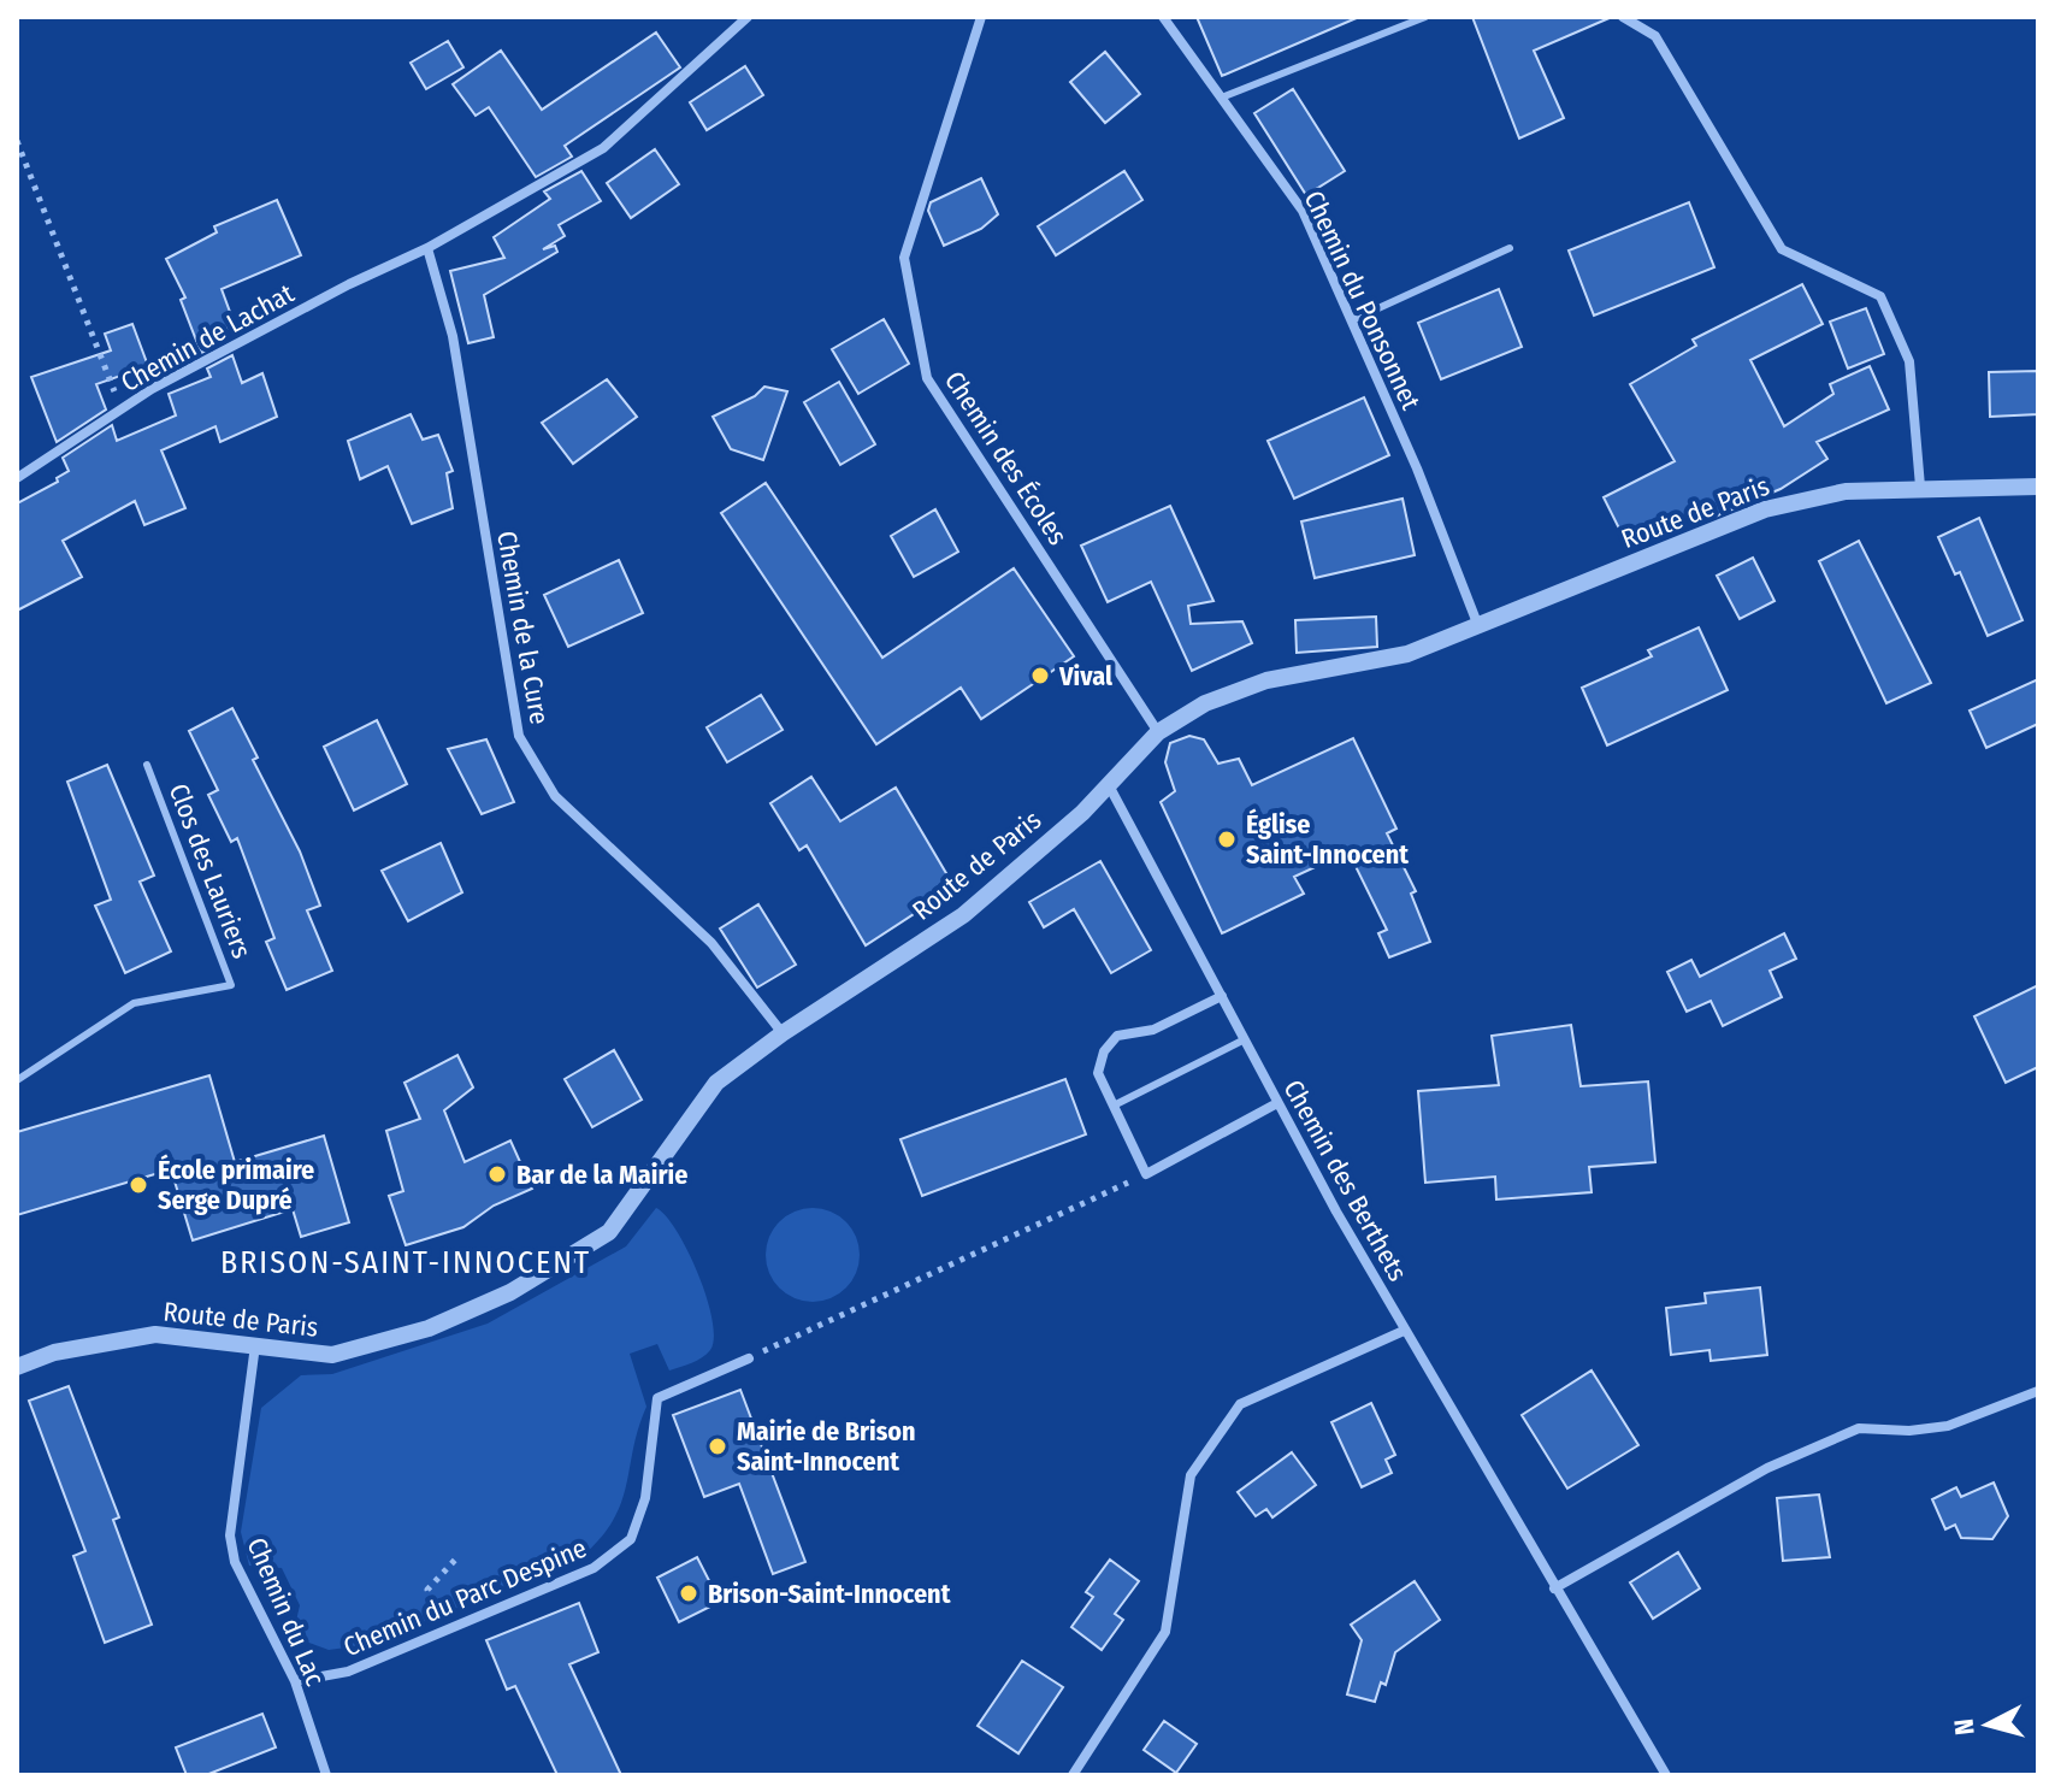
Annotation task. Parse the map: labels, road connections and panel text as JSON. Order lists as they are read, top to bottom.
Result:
{
  "streets": {
    "street": [
      "Chemin du Ponsonnet",
      "Chemin de Lachat",
      "Chemin des Écoles",
      "Route de Paris",
      "Chemin de la Cure",
      "Chemin des Berthets",
      "Chemin du Parc Despine",
      "Chemin du Lac"
    ],
    "lane": ["Clos des Lauriers"]
  },
  "crossings": [
    ["Chemin du Ponsonnet", "Route de Paris"],
    ["Chemin de Lachat", "Chemin de la Cure"],
    ["Chemin des Écoles", "Route de Paris"],
    ["Route de Paris", "Chemin de la Cure"],
    ["Route de Paris", "Chemin des Berthets"],
    ["Route de Paris", "Chemin du Lac"],
    ["Chemin du Parc Despine", "Chemin du Lac"]
  ],
  "districts": ["BRISON-SAINT-INNOCENT"],
  "places": [
    "Vival",
    "Église Saint-Innocent",
    "Bar de la Mairie",
    "École primaire Serge Dupré",
    "Mairie de Brison Saint-Innocent",
    "Brison-Saint-Innocent"
  ],
  "north": "left"
}
